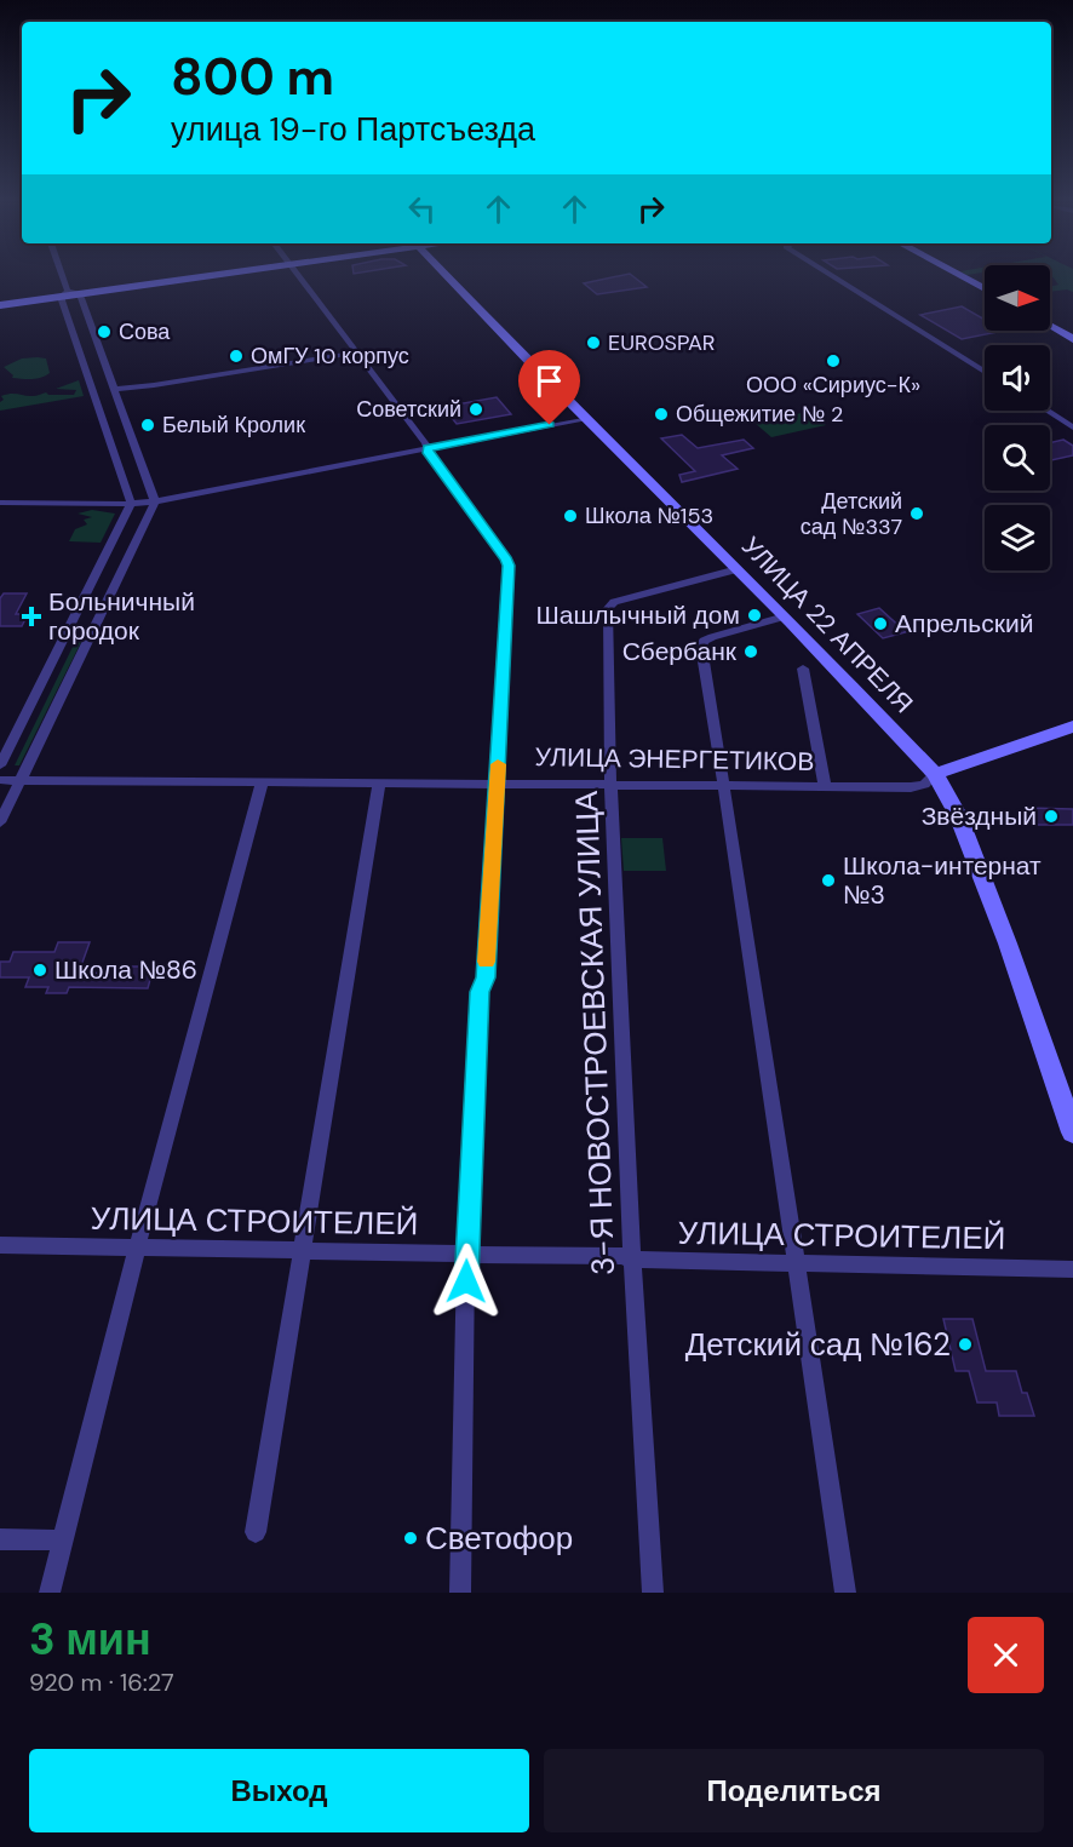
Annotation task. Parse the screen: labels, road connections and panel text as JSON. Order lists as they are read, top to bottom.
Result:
{
  "streets": {
    "main road": ["УЛИЦА 22 АПРЕЛЯ", "УЛИЦА ЭНЕРГЕТИКОВ"],
    "street": ["3-Я НОВОСТРОЕВСКАЯ УЛИЦА", "УЛИЦА СТРОИТЕЛЕЙ"]
  },
  "crossings": [
    ["УЛИЦА 22 АПРЕЛЯ", "УЛИЦА ЭНЕРГЕТИКОВ"],
    ["УЛИЦА 22 АПРЕЛЯ", "3-Я НОВОСТРОЕВСКАЯ УЛИЦА"],
    ["УЛИЦА ЭНЕРГЕТИКОВ", "3-Я НОВОСТРОЕВСКАЯ УЛИЦА"],
    ["3-Я НОВОСТРОЕВСКАЯ УЛИЦА", "УЛИЦА СТРОИТЕЛЕЙ"]
  ],
  "places": {
    "other": [
      "Сова",
      "EUROSPAR",
      "ОмГУ 10 корпус",
      "ООО «Сириус-К»",
      "Советский",
      "Общежитие № 2",
      "Белый Кролик",
      "Детский сад №337",
      "Школа №153",
      "Шашлычный дом",
      "Апрельский",
      "Сбербанк",
      "Звёздный",
      "Школа-интернат №3",
      "Школа №86",
      "Детский сад №162",
      "Светофор"
    ],
    "health": ["Больничный городок"]
  },
  "north": "right",
  "page": {
    "turn": ["800 m", "улица 19-го Партсъезда"],
    "heading": ["3 мин", "920 m · 16:27"],
    "buttons": ["Выход", "Поделиться"]
  }
}
